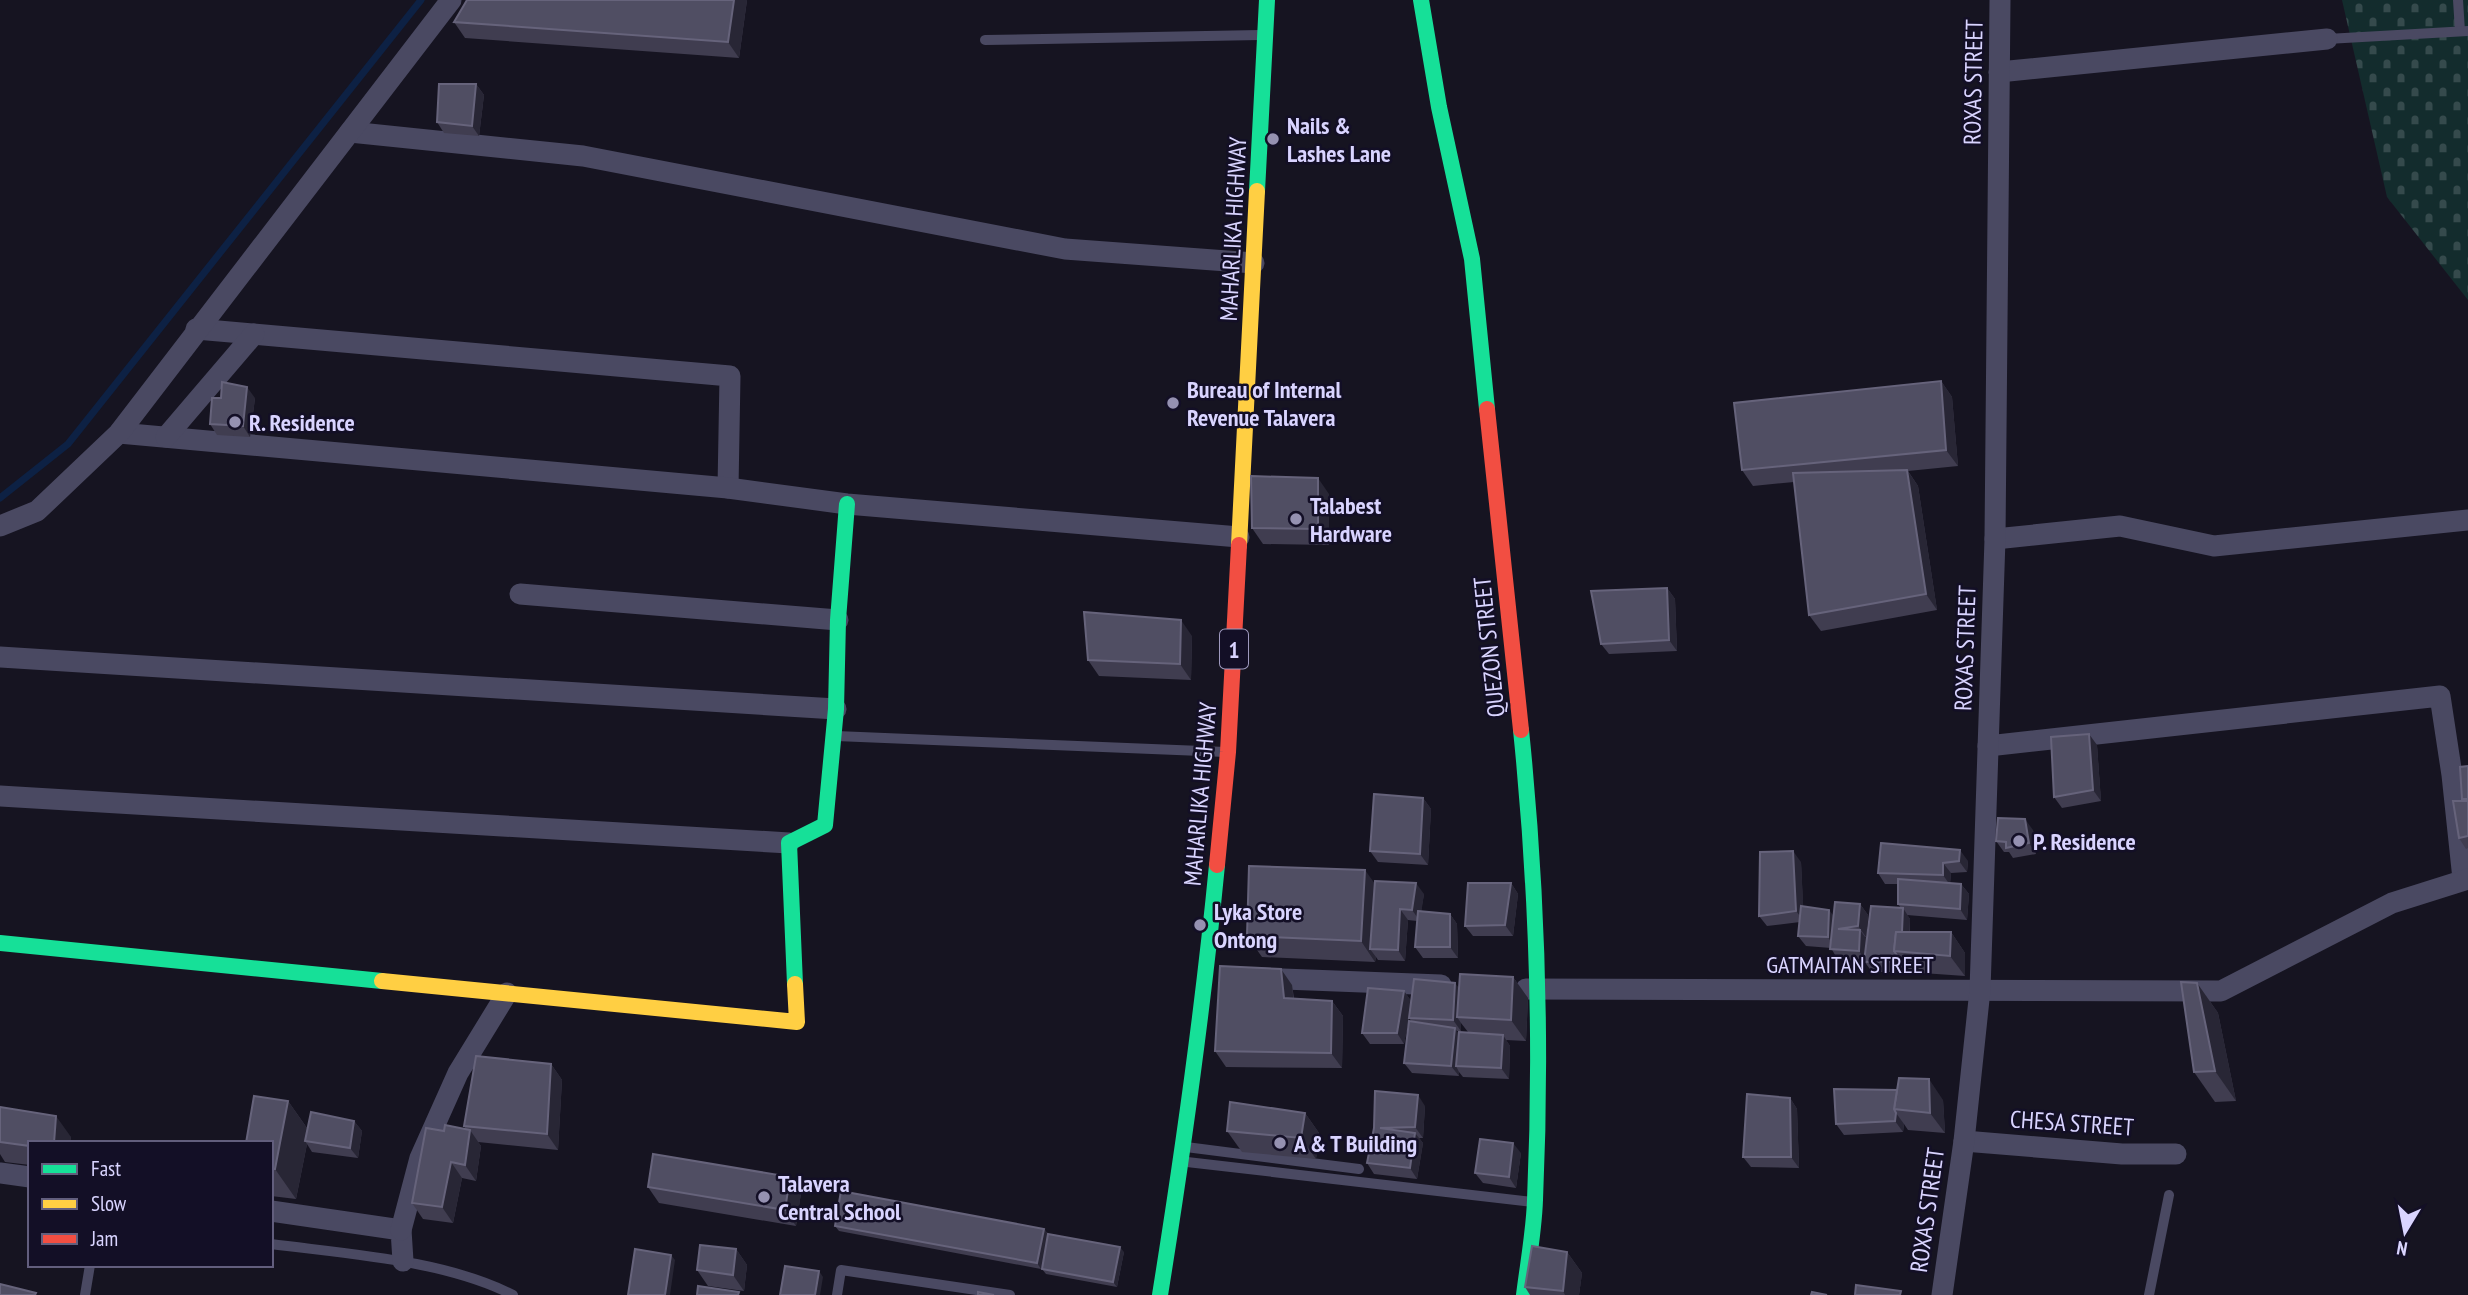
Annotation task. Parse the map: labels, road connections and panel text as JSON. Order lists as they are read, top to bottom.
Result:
{
  "streets": {
    "street": [
      "ROXAS STREET",
      "MAHARLIKA HIGHWAY",
      "QUEZON STREET",
      "1",
      "GATMAITAN STREET",
      "CHESA STREET"
    ]
  },
  "crossings": [
    ["ROXAS STREET", "GATMAITAN STREET"],
    ["ROXAS STREET", "CHESA STREET"],
    ["QUEZON STREET", "GATMAITAN STREET"]
  ],
  "places": [
    "Nails & Lashes Lane",
    "Bureau of Internal Revenue Talavera",
    "R. Residence",
    "Talabest Hardware",
    "P. Residence",
    "Lyka Store Ontong",
    "A & T Building",
    "Talavera Central School"
  ],
  "legend": ["Fast", "Slow", "Jam"],
  "north": "bottom"
}
